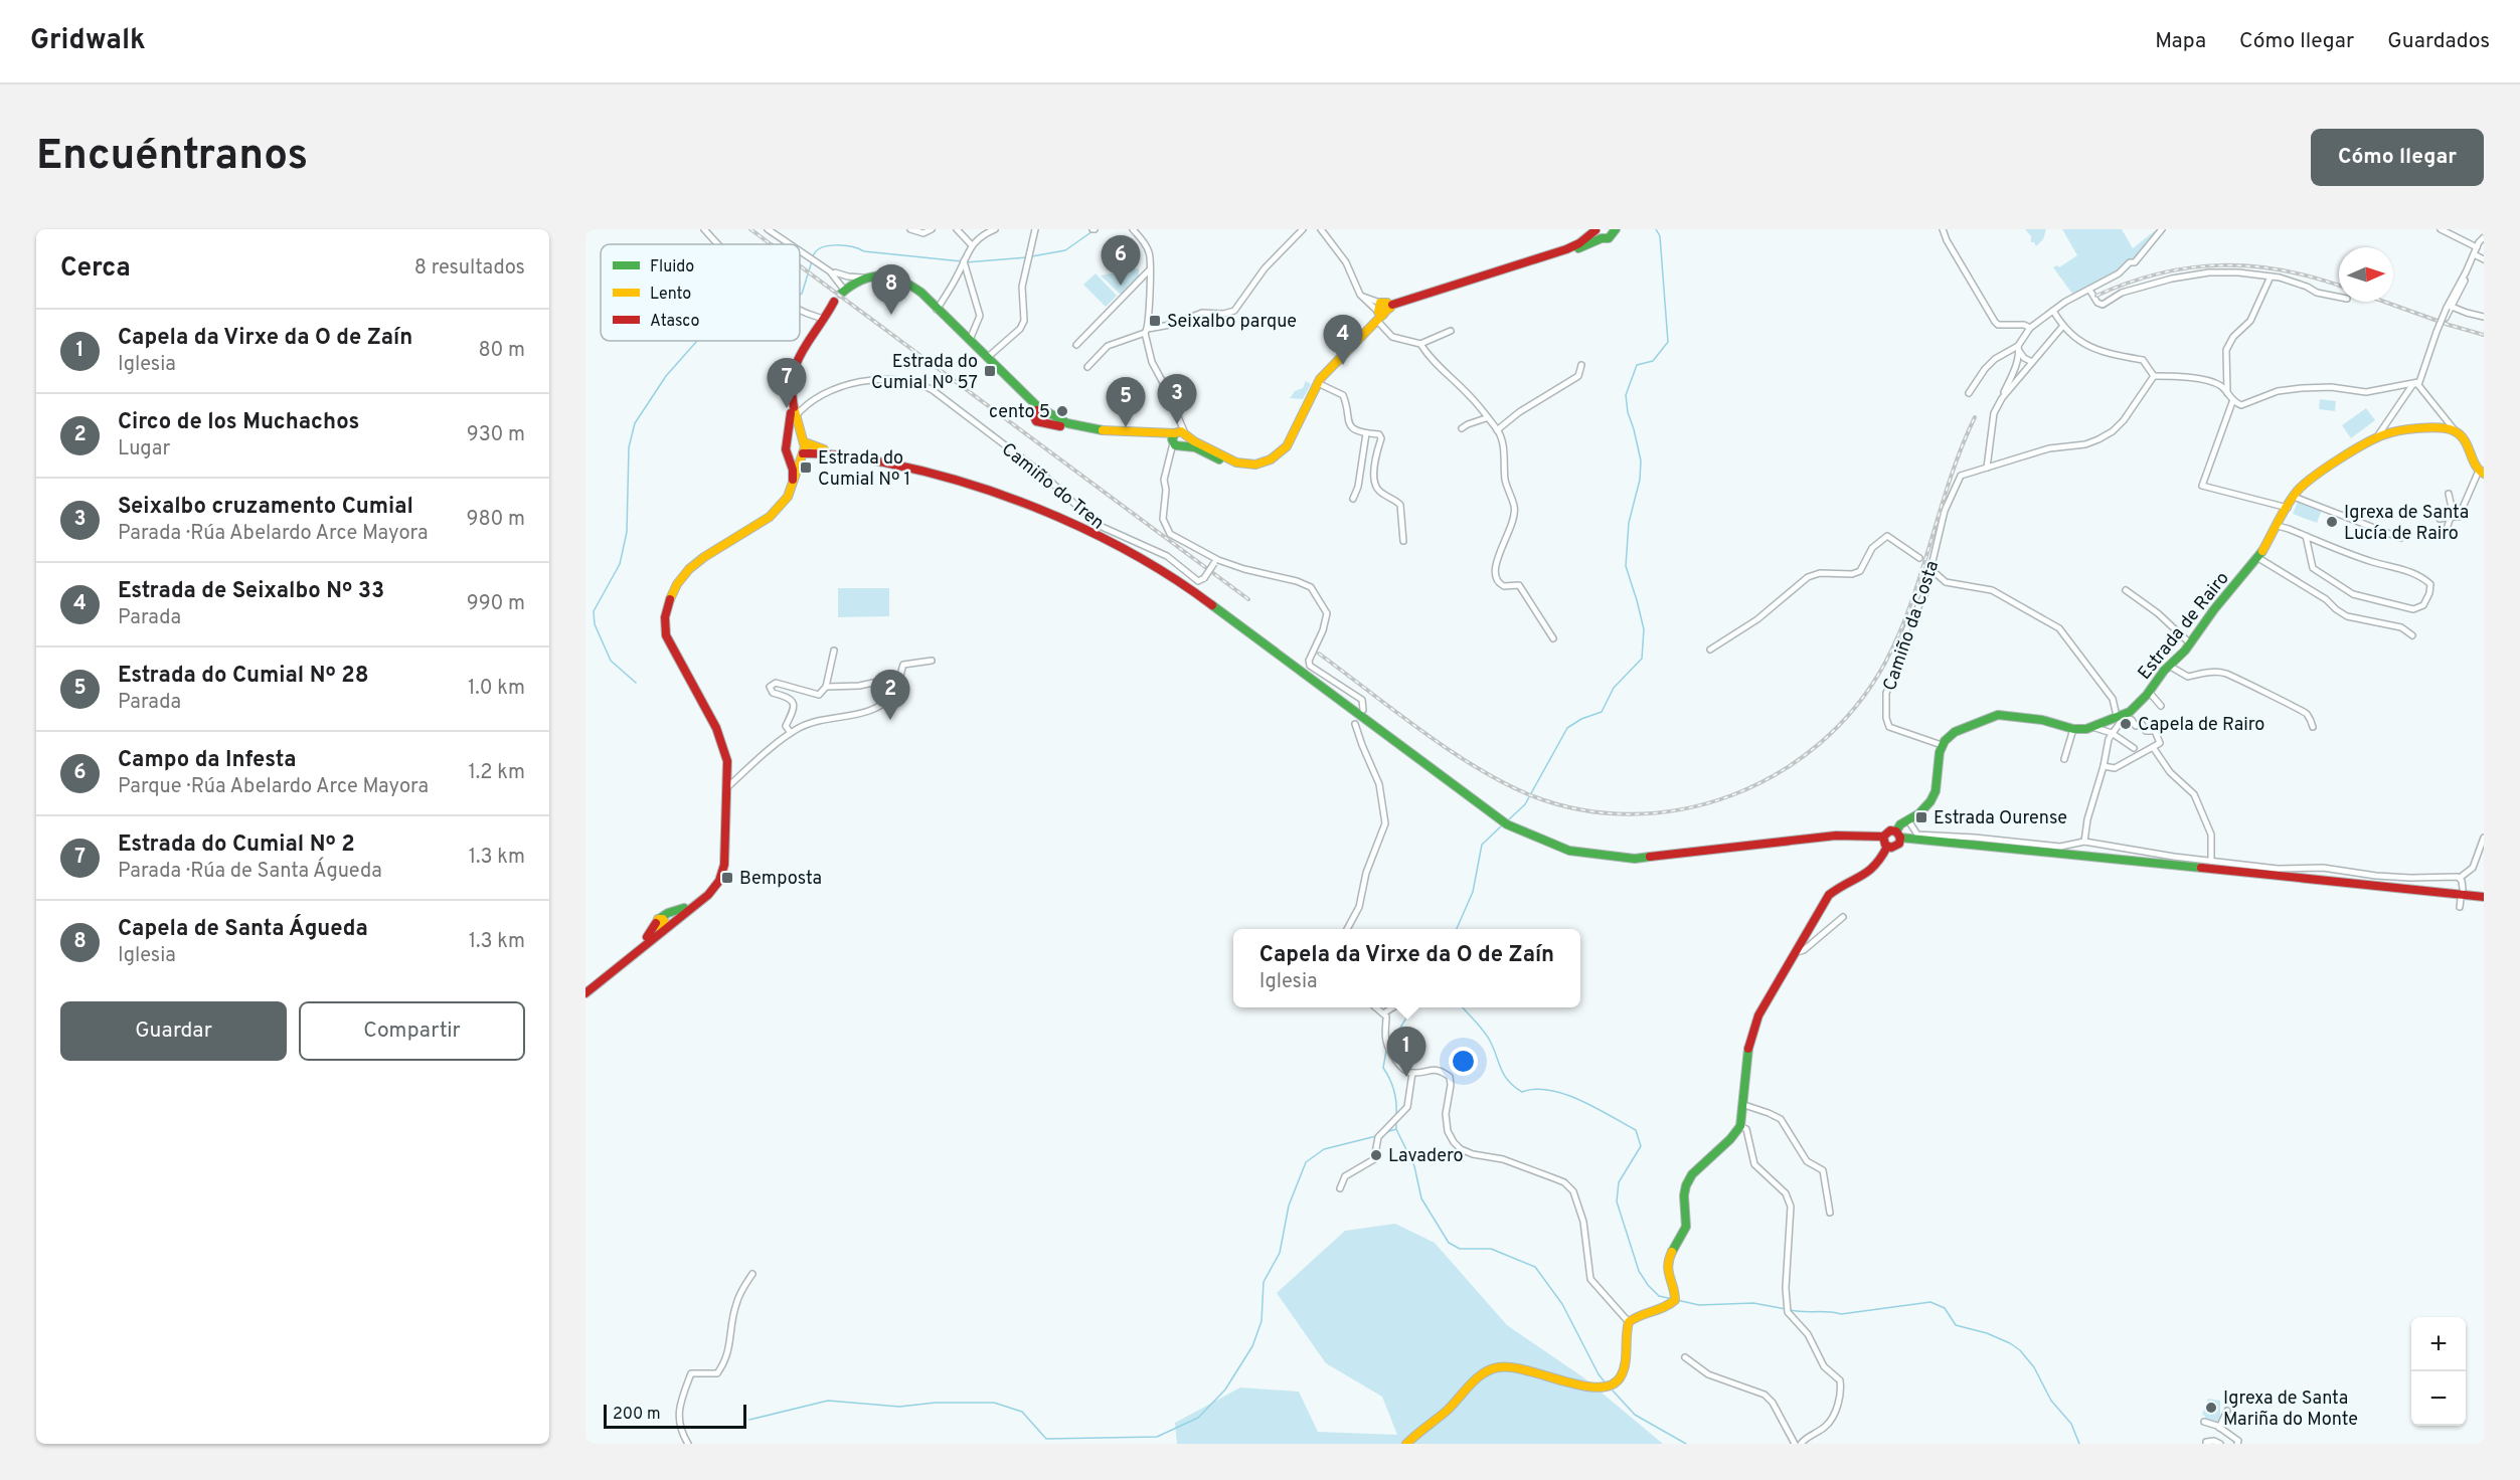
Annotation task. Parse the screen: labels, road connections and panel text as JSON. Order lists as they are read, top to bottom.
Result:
{
  "streets": {
    "street": ["Camiño do Tren", "Camiño da Costa", "Estrada de Rairo"]
  },
  "crossings": [
    ["Camiño da Costa", "Estrada de Rairo"]
  ],
  "places": {
    "transit": [
      "Seixalbo parque",
      "Estrada do Cumial Nº 57",
      "Estrada do Cumial Nº 1",
      "Estrada Ourense",
      "Bemposta"
    ],
    "other": [
      "cento 5",
      "Igrexa de Santa Lucía de Rairo",
      "Capela de Rairo",
      "Lavadero",
      "Igrexa de Santa Mariña do Monte"
    ]
  },
  "legend": ["Fluido", "Lento", "Atasco"],
  "scale_bar": "200 m",
  "north": "right",
  "page": {
    "header": "Gridwalk",
    "nav": ["Mapa", "Cómo llegar", "Guardados"],
    "buttons": [
      "Cómo llegar",
      ["Guardar", "Compartir"]
    ],
    "title": "Encuéntranos",
    "heading": ["Cerca", "8 resultados"],
    "pins": [
      "6",
      "8",
      "4",
      "7",
      "3",
      "5",
      "2",
      "1"
    ],
    "list": [
      {
        "mark": "1",
        "name": "Capela da Virxe da O de Zaín",
        "note": "Iglesia",
        "value": "80 m"
      },
      {
        "mark": "2",
        "name": "Circo de los Muchachos",
        "note": "Lugar",
        "value": "930 m"
      },
      {
        "mark": "3",
        "name": "Seixalbo cruzamento Cumial",
        "note": "Parada · Rúa Abelardo Arce Mayora",
        "value": "980 m"
      },
      {
        "mark": "4",
        "name": "Estrada de Seixalbo Nº 33",
        "note": "Parada",
        "value": "990 m"
      },
      {
        "mark": "5",
        "name": "Estrada do Cumial Nº 28",
        "note": "Parada",
        "value": "1.0 km"
      },
      {
        "mark": "6",
        "name": "Campo da Infesta",
        "note": "Parque · Rúa Abelardo Arce Mayora",
        "value": "1.2 km"
      },
      {
        "mark": "7",
        "name": "Estrada do Cumial Nº 2",
        "note": "Parada · Rúa de Santa Águeda",
        "value": "1.3 km"
      },
      {
        "mark": "8",
        "name": "Capela de Santa Águeda",
        "note": "Iglesia",
        "value": "1.3 km"
      }
    ],
    "popup": ["Capela da Virxe da O de Zaín", "Iglesia"],
    "map_buttons": ["+", "−"],
    "scale": "200 m"
  }
}
